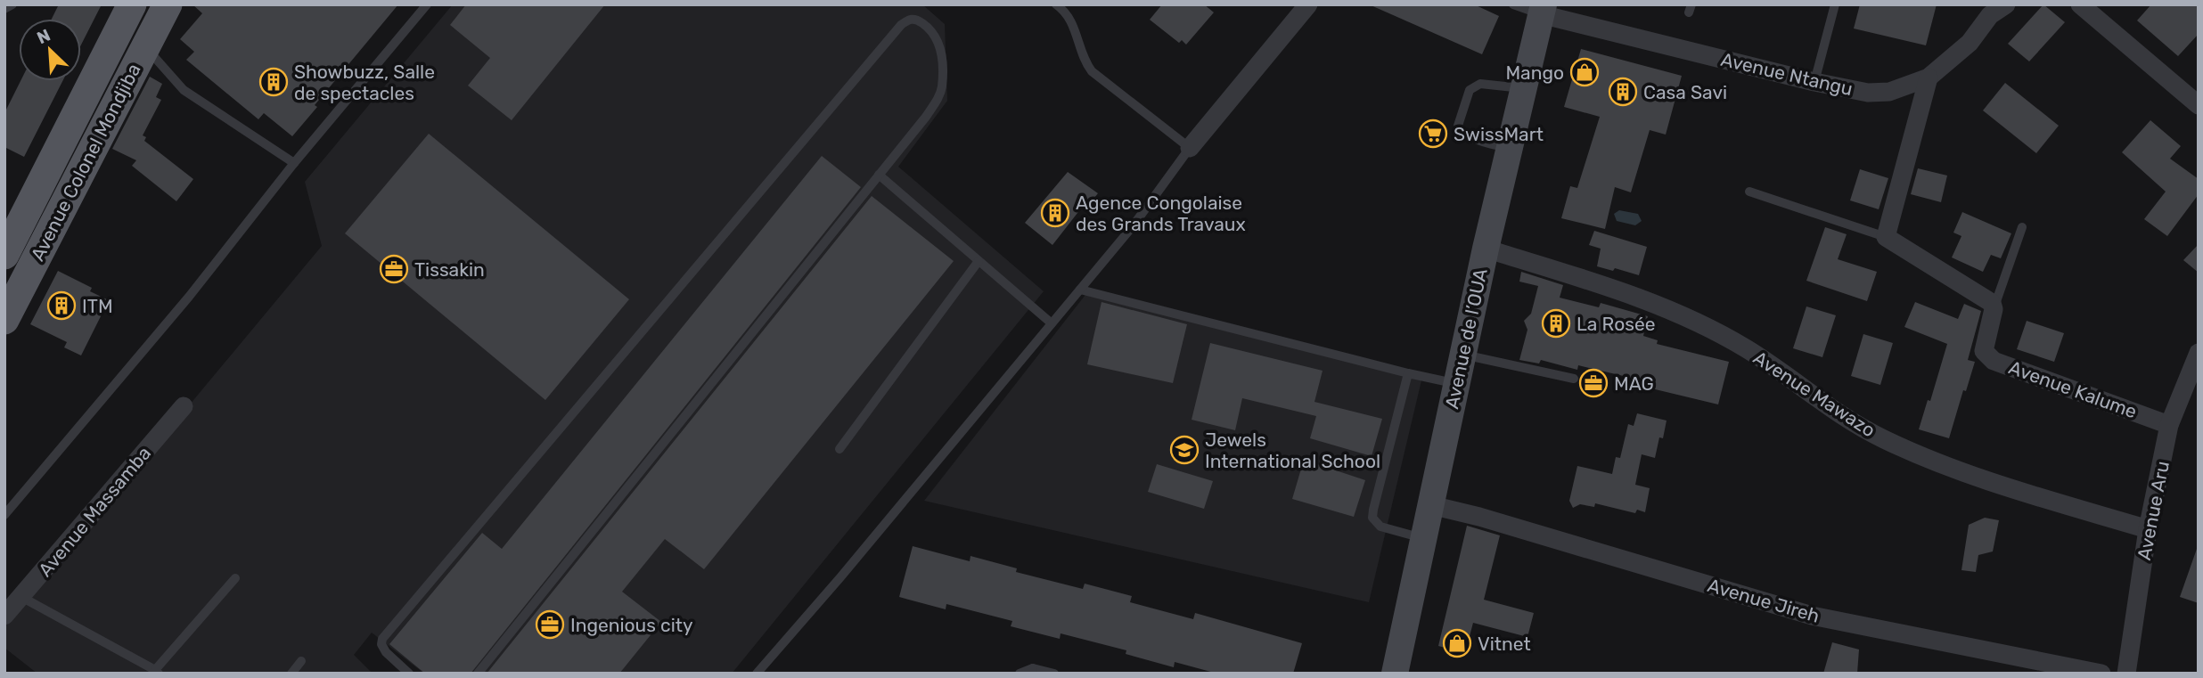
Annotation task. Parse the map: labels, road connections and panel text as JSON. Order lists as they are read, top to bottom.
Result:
{
  "streets": {
    "main road": ["Avenue Colonel Mondjiba", "Avenue de l’OUA"],
    "street": [
      "Avenue Ntangu",
      "Avenue Kalume",
      "Avenue Mawazo",
      "Avenue Aru",
      "Avenue Massamba",
      "Avenue Jireh"
    ]
  },
  "crossings": [
    ["Avenue Ntangu", "Avenue de l’OUA"],
    ["Avenue de l’OUA", "Avenue Mawazo"],
    ["Avenue de l’OUA", "Avenue Jireh"],
    ["Avenue Kalume", "Avenue Aru"],
    ["Avenue Mawazo", "Avenue Aru"]
  ],
  "places": {
    "shop": ["Mango", "Vitnet"],
    "building": [
      "Showbuzz, Salle de spectacles",
      "Casa Savi",
      "Agence Congolaise des Grands Travaux",
      "ITM",
      "La Rosée"
    ],
    "supermarket": ["SwissMart"],
    "office": ["Tissakin", "MAG", "Ingenious city"],
    "school or university": ["Jewels International School"]
  },
  "north": "top left"
}
